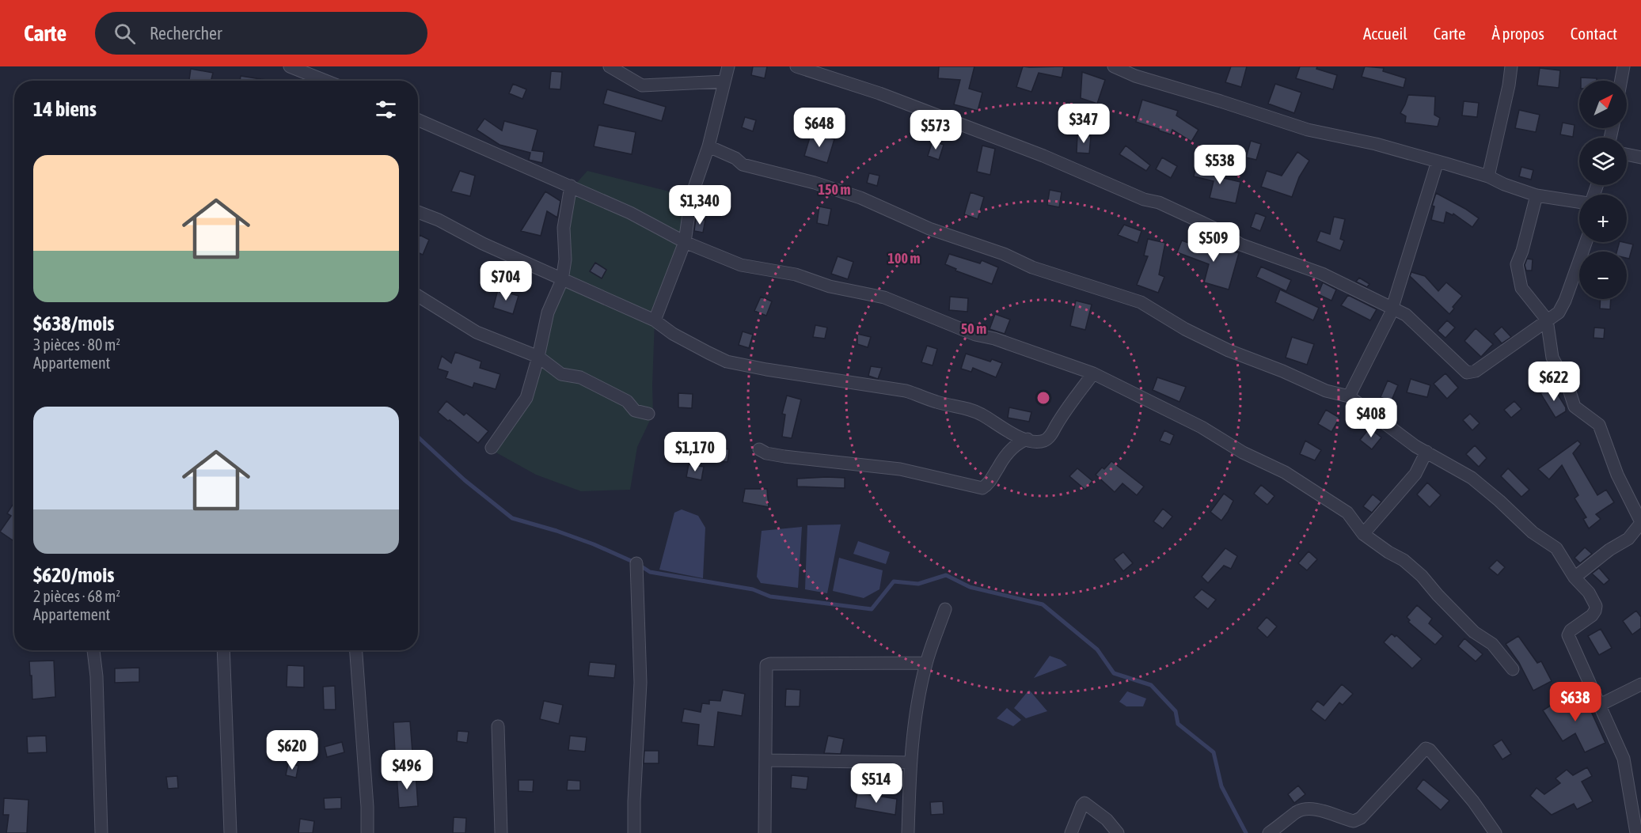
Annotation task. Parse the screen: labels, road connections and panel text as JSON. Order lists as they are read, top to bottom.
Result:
{
  "north": "top right",
  "page": {
    "header": "Carte",
    "search": "Rechercher",
    "nav": [
      "Accueil",
      "Carte",
      "À propos",
      "Contact"
    ],
    "map_buttons": ["+", "−"],
    "heading": "14 biens",
    "price": [
      "$347",
      "$648",
      "$573",
      "$538",
      "$1,340",
      "$509",
      "$704",
      "$622",
      "$408",
      "$1,170",
      "$638",
      "$620",
      "$496",
      "$514"
    ],
    "list": [
      {
        "name": "$638/mois",
        "note": "3 pièces · 80 m² · Appartement"
      },
      {
        "name": "$620/mois",
        "note": "2 pièces · 68 m² · Appartement"
      }
    ]
  },
  "rings": ["150 m", "100 m", "50 m"]
}
